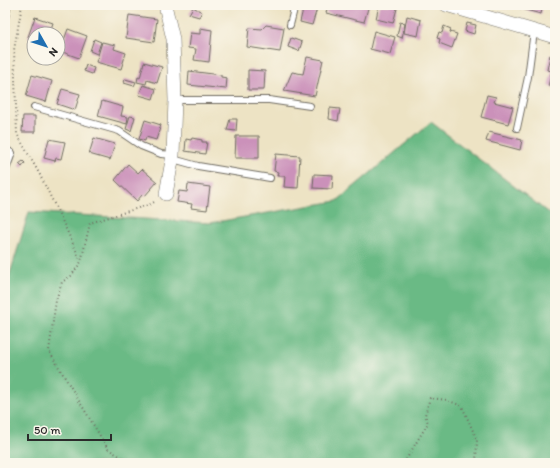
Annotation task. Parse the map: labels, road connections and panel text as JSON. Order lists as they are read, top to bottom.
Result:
{
  "scale_bar": "50 m",
  "north": "bottom right"
}
